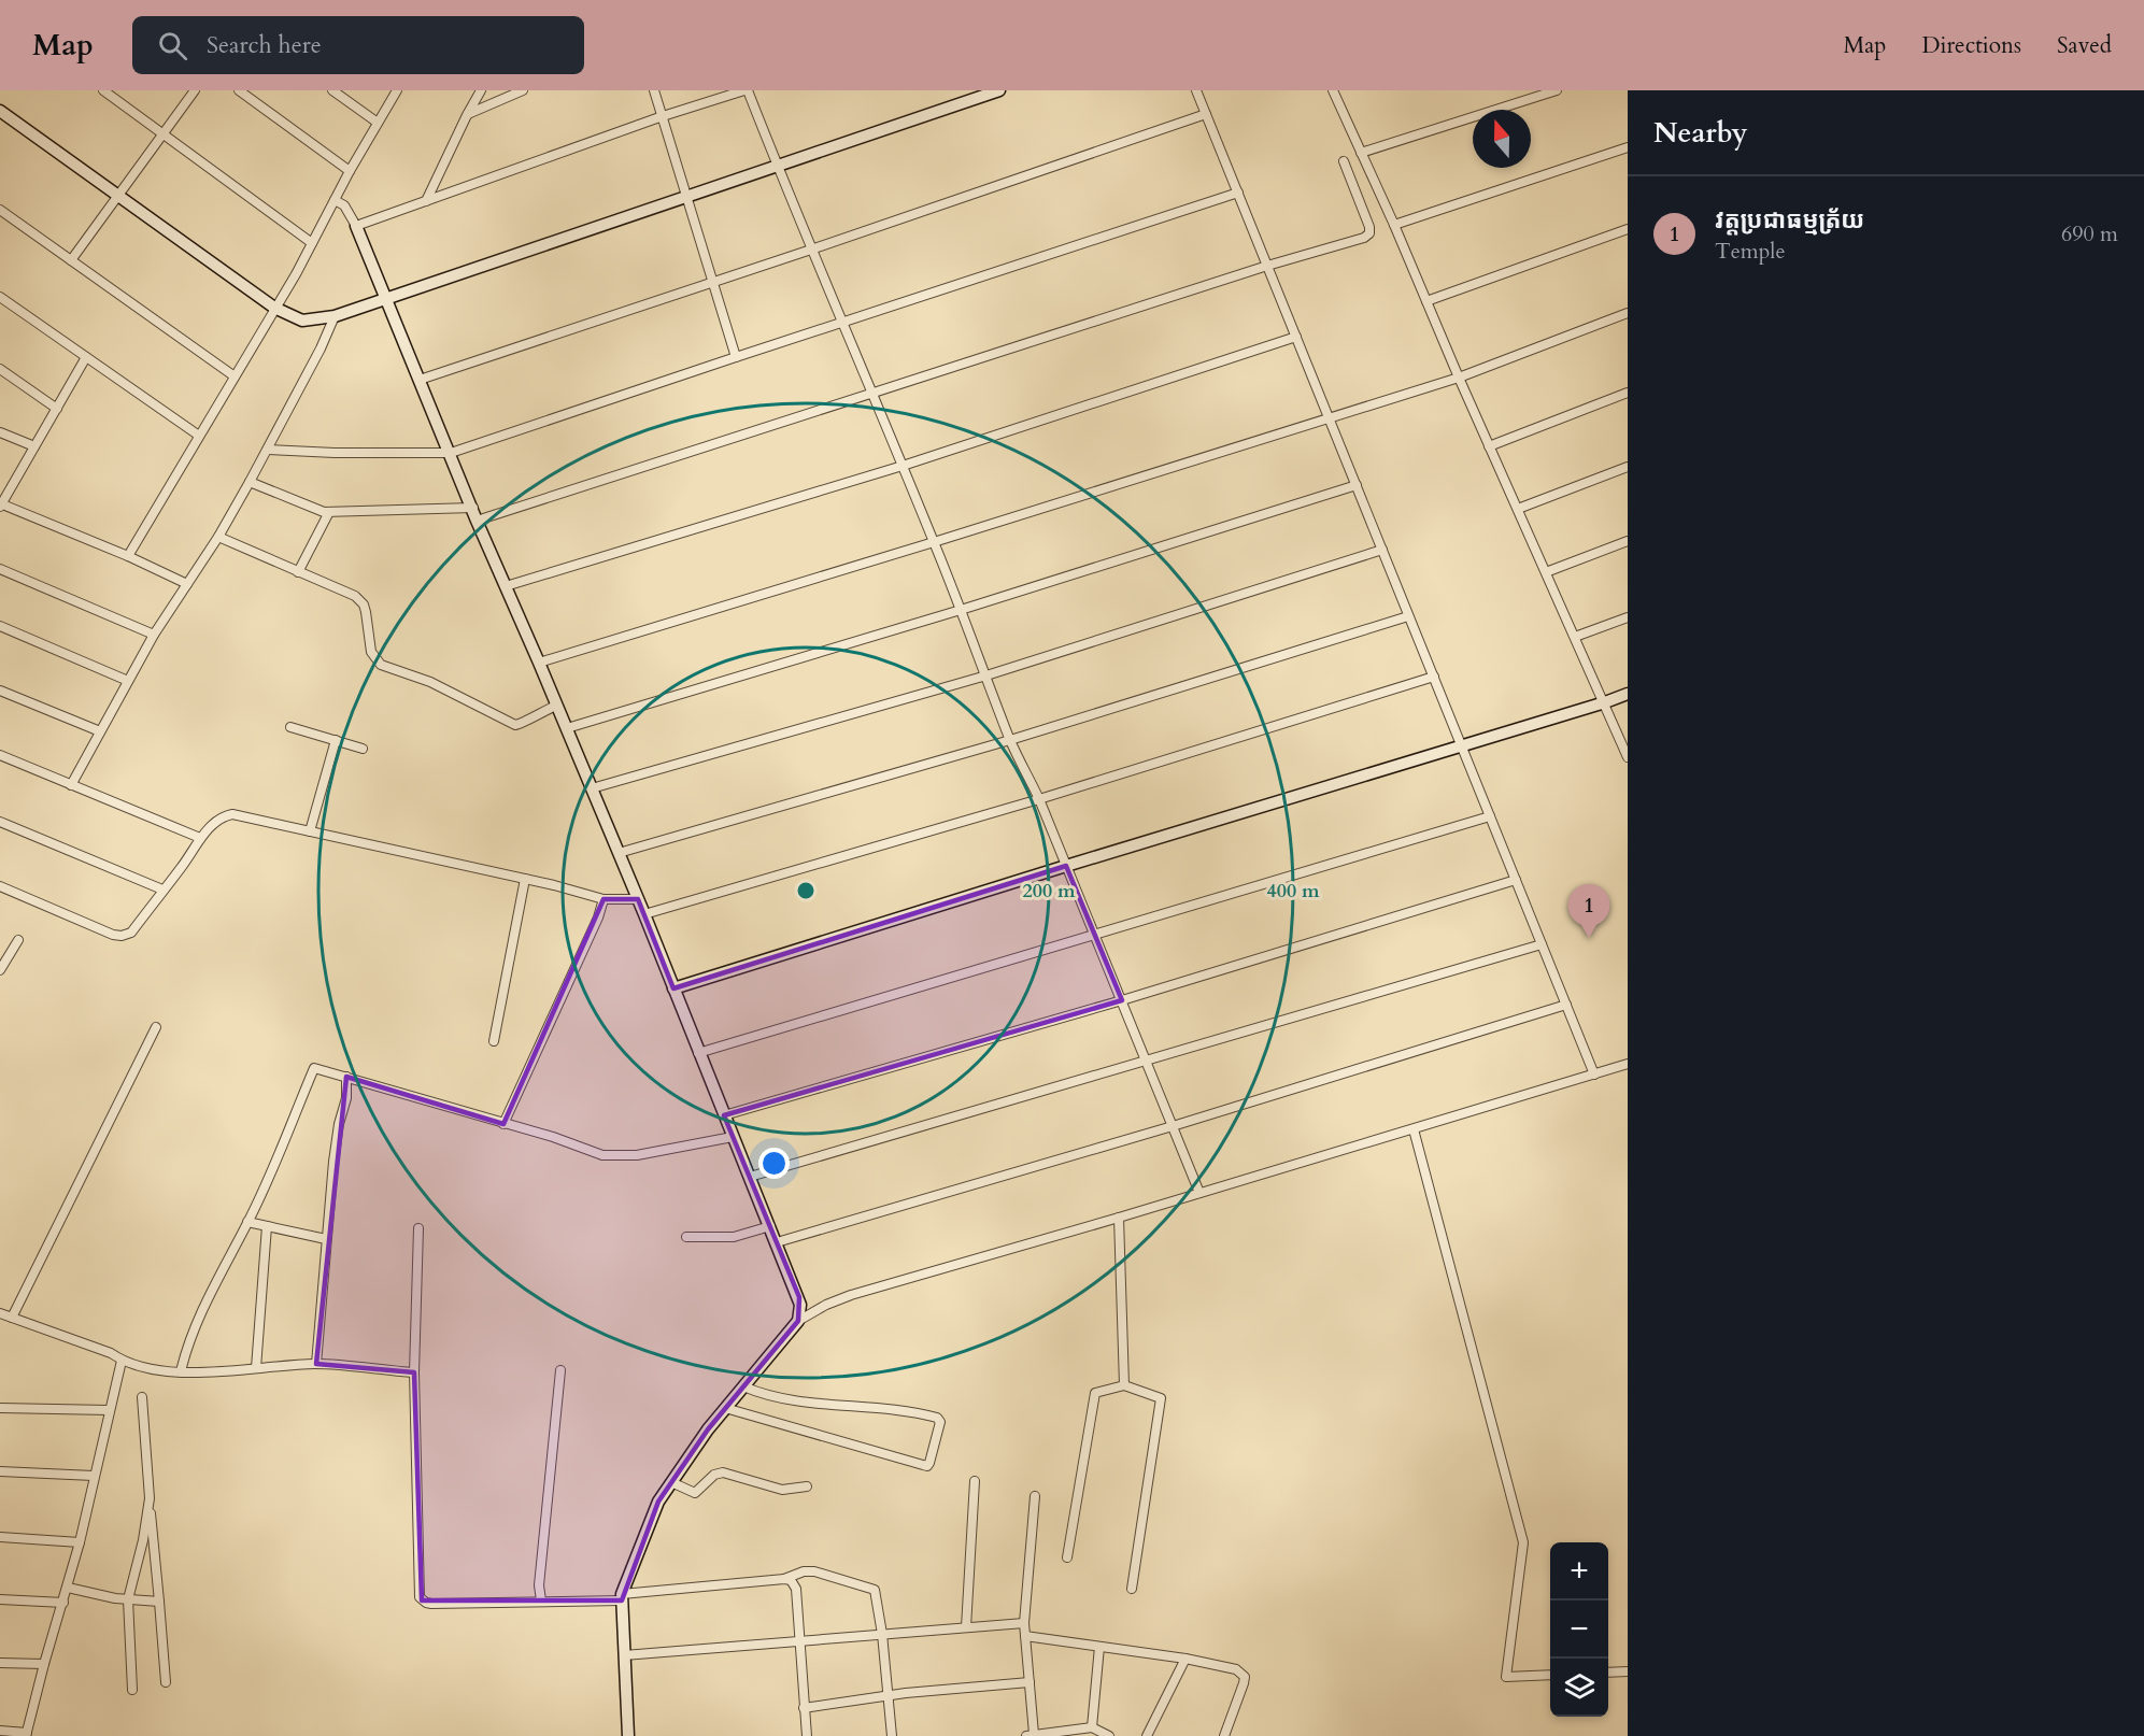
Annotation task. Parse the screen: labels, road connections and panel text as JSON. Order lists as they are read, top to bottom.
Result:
{
  "north": "top",
  "page": {
    "header": "Map",
    "search": "Search here",
    "nav": ["Map", "Directions", "Saved"],
    "heading": "Nearby",
    "list": [
      {
        "mark": "1",
        "name": "វត្តប្រជាធម្មត្រ័យ",
        "note": "Temple",
        "value": "690 m"
      }
    ],
    "pins": "1",
    "map_buttons": ["+", "−"]
  },
  "rings": ["200 m", "400 m"]
}
